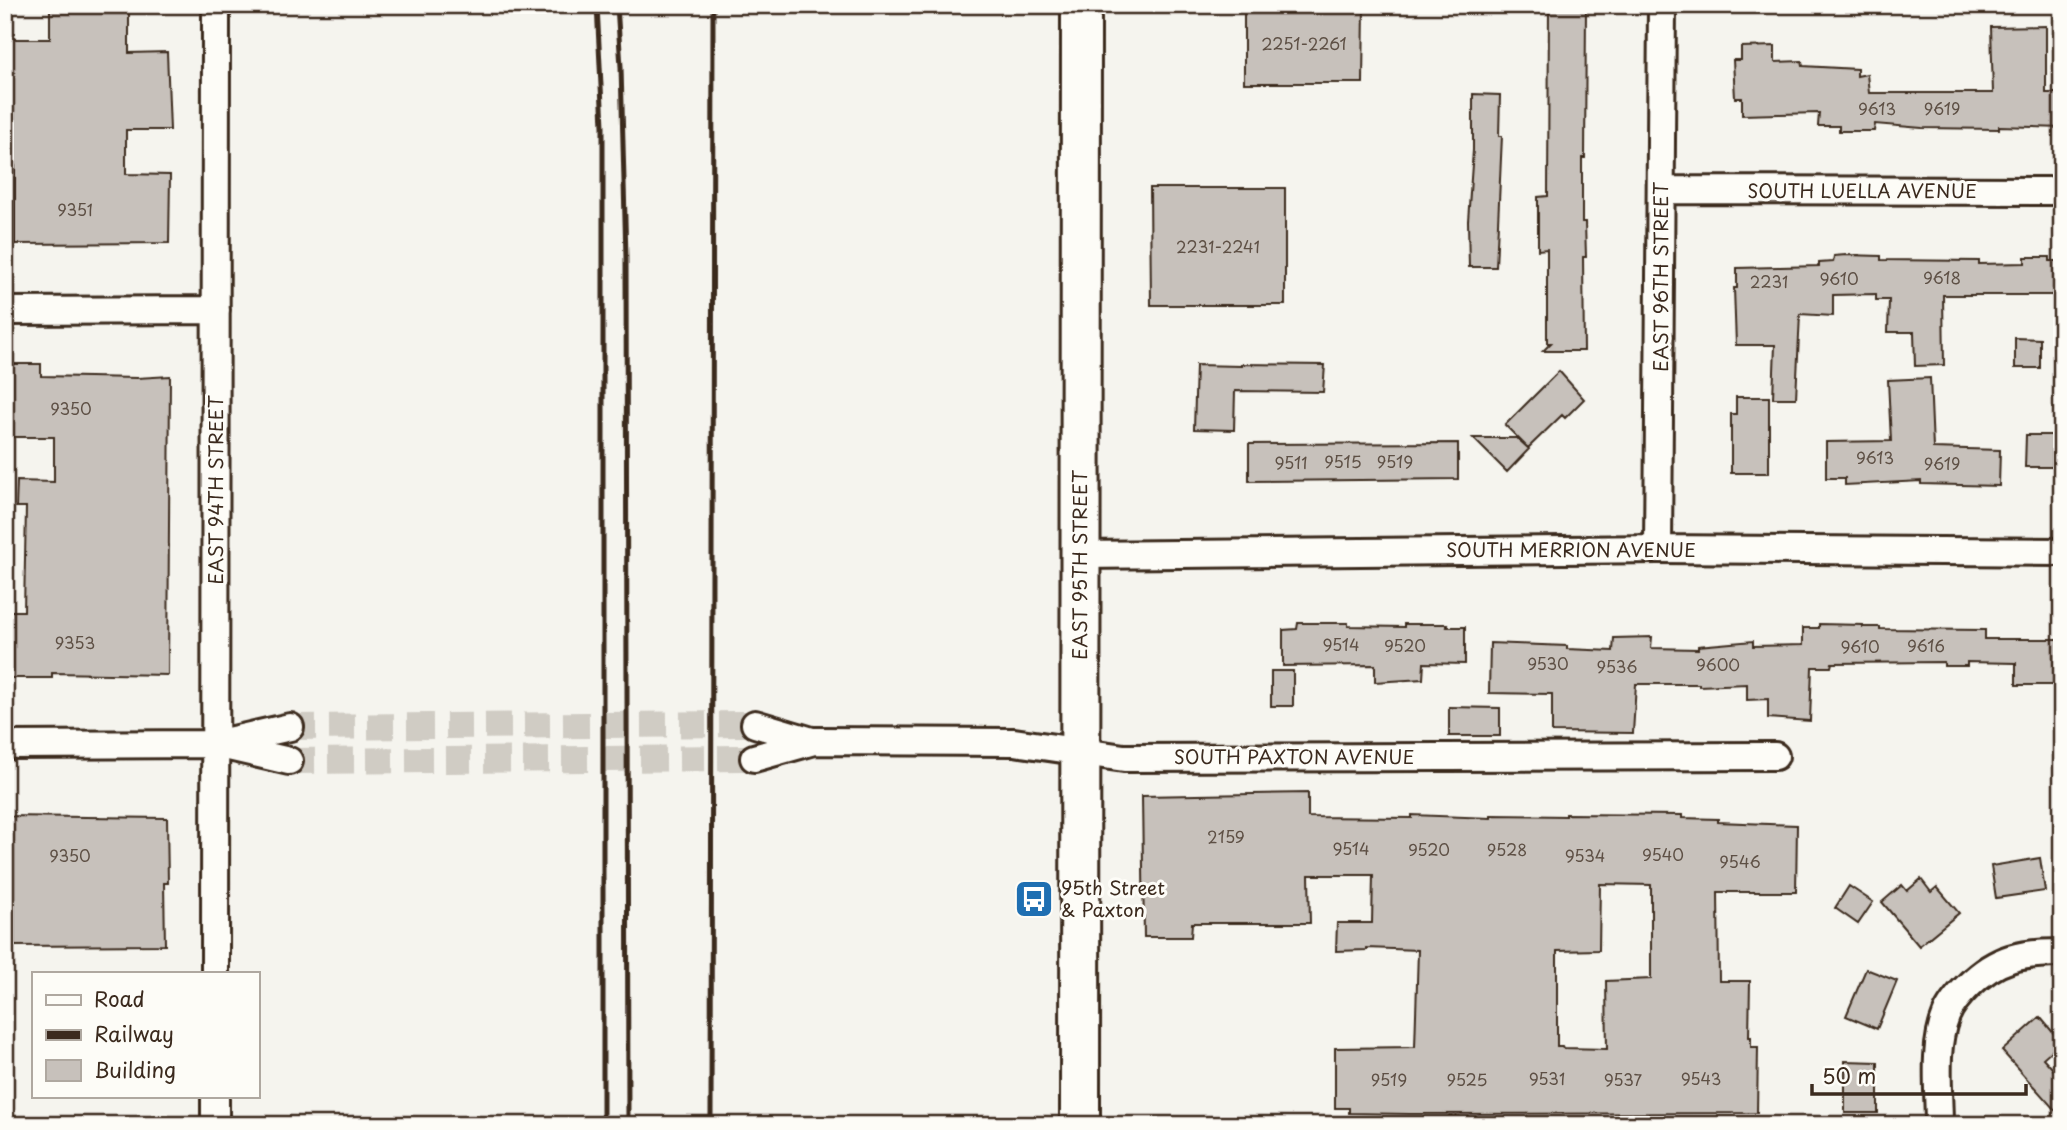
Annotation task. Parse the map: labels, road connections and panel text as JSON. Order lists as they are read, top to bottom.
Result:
{
  "streets": {
    "main road": ["EAST 95TH STREET"],
    "street": [
      "SOUTH LUELLA AVENUE",
      "EAST 96TH STREET",
      "EAST 94TH STREET",
      "SOUTH MERRION AVENUE",
      "SOUTH PAXTON AVENUE"
    ]
  },
  "crossings": [
    ["SOUTH LUELLA AVENUE", "EAST 96TH STREET"],
    ["EAST 96TH STREET", "SOUTH MERRION AVENUE"],
    ["SOUTH MERRION AVENUE", "EAST 95TH STREET"],
    ["EAST 95TH STREET", "SOUTH PAXTON AVENUE"]
  ],
  "places": {
    "bus stop": ["95th Street & Paxton"]
  },
  "house_numbers": [
    "2251-2261",
    "9613",
    "9619",
    "9351",
    "2231-2241",
    "9618",
    "9610",
    "2231",
    "9350",
    "9613",
    "9515",
    "9519",
    "9511",
    "9619",
    "9353",
    "9514",
    "9520",
    "9616",
    "9610",
    "9530",
    "9600",
    "9536",
    "2159",
    "9514",
    "9520",
    "9528",
    "9540",
    "9350",
    "9534",
    "9546",
    "9531",
    "9543",
    "9519",
    "9525",
    "9537"
  ],
  "legend": ["Road", "Railway", "Building"],
  "scale_bar": "50 m"
}
